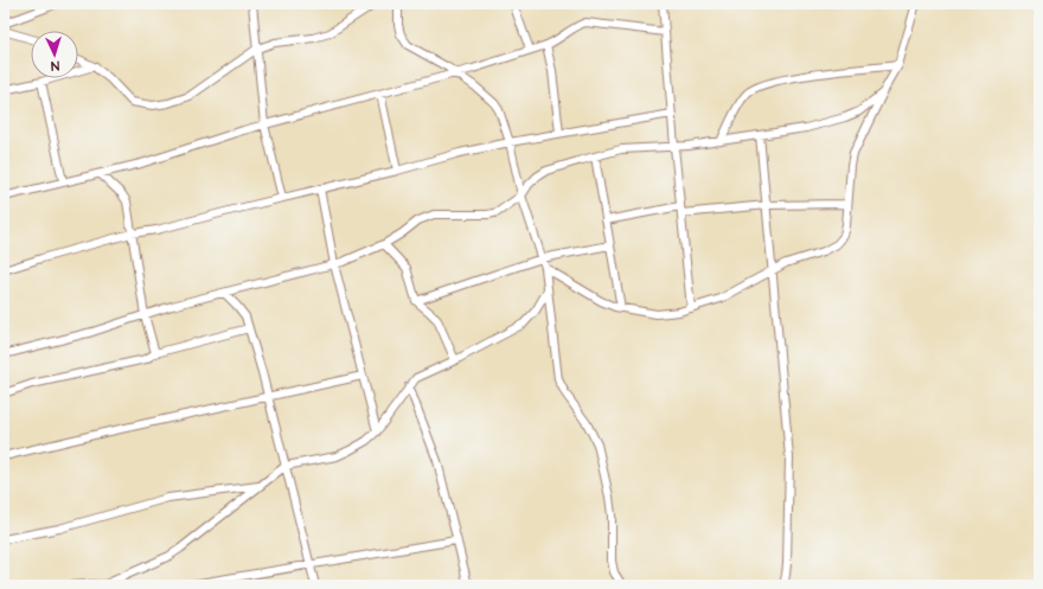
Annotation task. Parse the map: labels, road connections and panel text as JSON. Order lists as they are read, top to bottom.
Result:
{
  "north": "bottom"
}
